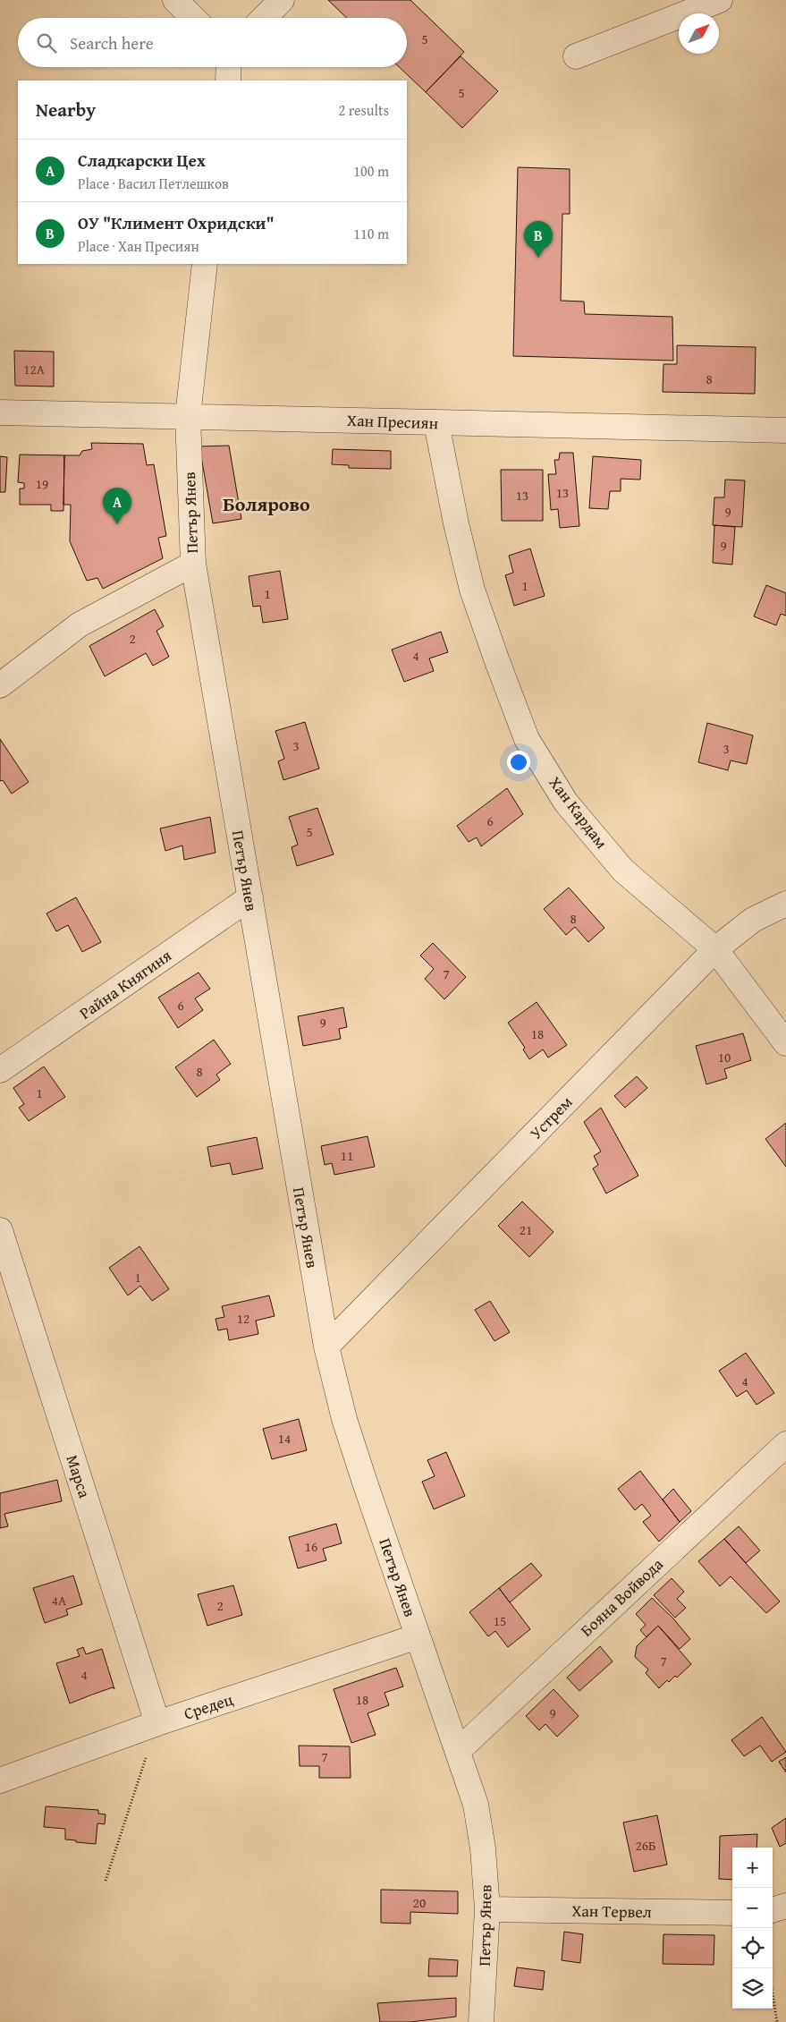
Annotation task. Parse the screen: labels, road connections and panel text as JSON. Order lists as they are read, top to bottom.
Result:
{
  "streets": {
    "street": [
      "Хан Пресиян",
      "Петър Янев",
      "Хан Кардам",
      "Райна Княгиня",
      "Устрем",
      "Марса",
      "Бояна Войвода",
      "Средец",
      "Хан Тервел"
    ]
  },
  "crossings": [
    ["Хан Пресиян", "Петър Янев"],
    ["Хан Пресиян", "Хан Кардам"],
    ["Петър Янев", "Райна Княгиня"],
    ["Петър Янев", "Устрем"],
    ["Петър Янев", "Бояна Войвода"],
    ["Петър Янев", "Средец"],
    ["Петър Янев", "Хан Тервел"],
    ["Хан Кардам", "Устрем"],
    ["Марса", "Средец"]
  ],
  "districts": ["Болярово"],
  "house_numbers": [
    "5",
    "5",
    "12А",
    "8",
    "19",
    "13",
    "13",
    "9",
    "9",
    "1",
    "1",
    "2",
    "4",
    "3",
    "3",
    "6",
    "5",
    "8",
    "7",
    "6",
    "9",
    "18",
    "10",
    "8",
    "1",
    "11",
    "21",
    "1",
    "12",
    "4",
    "14",
    "16",
    "4А",
    "2",
    "15",
    "7",
    "4",
    "18",
    "9",
    "7",
    "26Б",
    "20"
  ],
  "north": "top right",
  "page": {
    "search": "Search here",
    "heading": ["Nearby", "2 results"],
    "list": [
      {
        "mark": "A",
        "name": "Сладкарски Цех",
        "note": "Place · Васил Петлешков",
        "value": "100 m"
      },
      {
        "mark": "B",
        "name": "ОУ \"Климент Охридски\"",
        "note": "Place · Хан Пресиян",
        "value": "110 m"
      }
    ],
    "pins": ["B", "A"],
    "map_buttons": ["+", "−"]
  }
}
